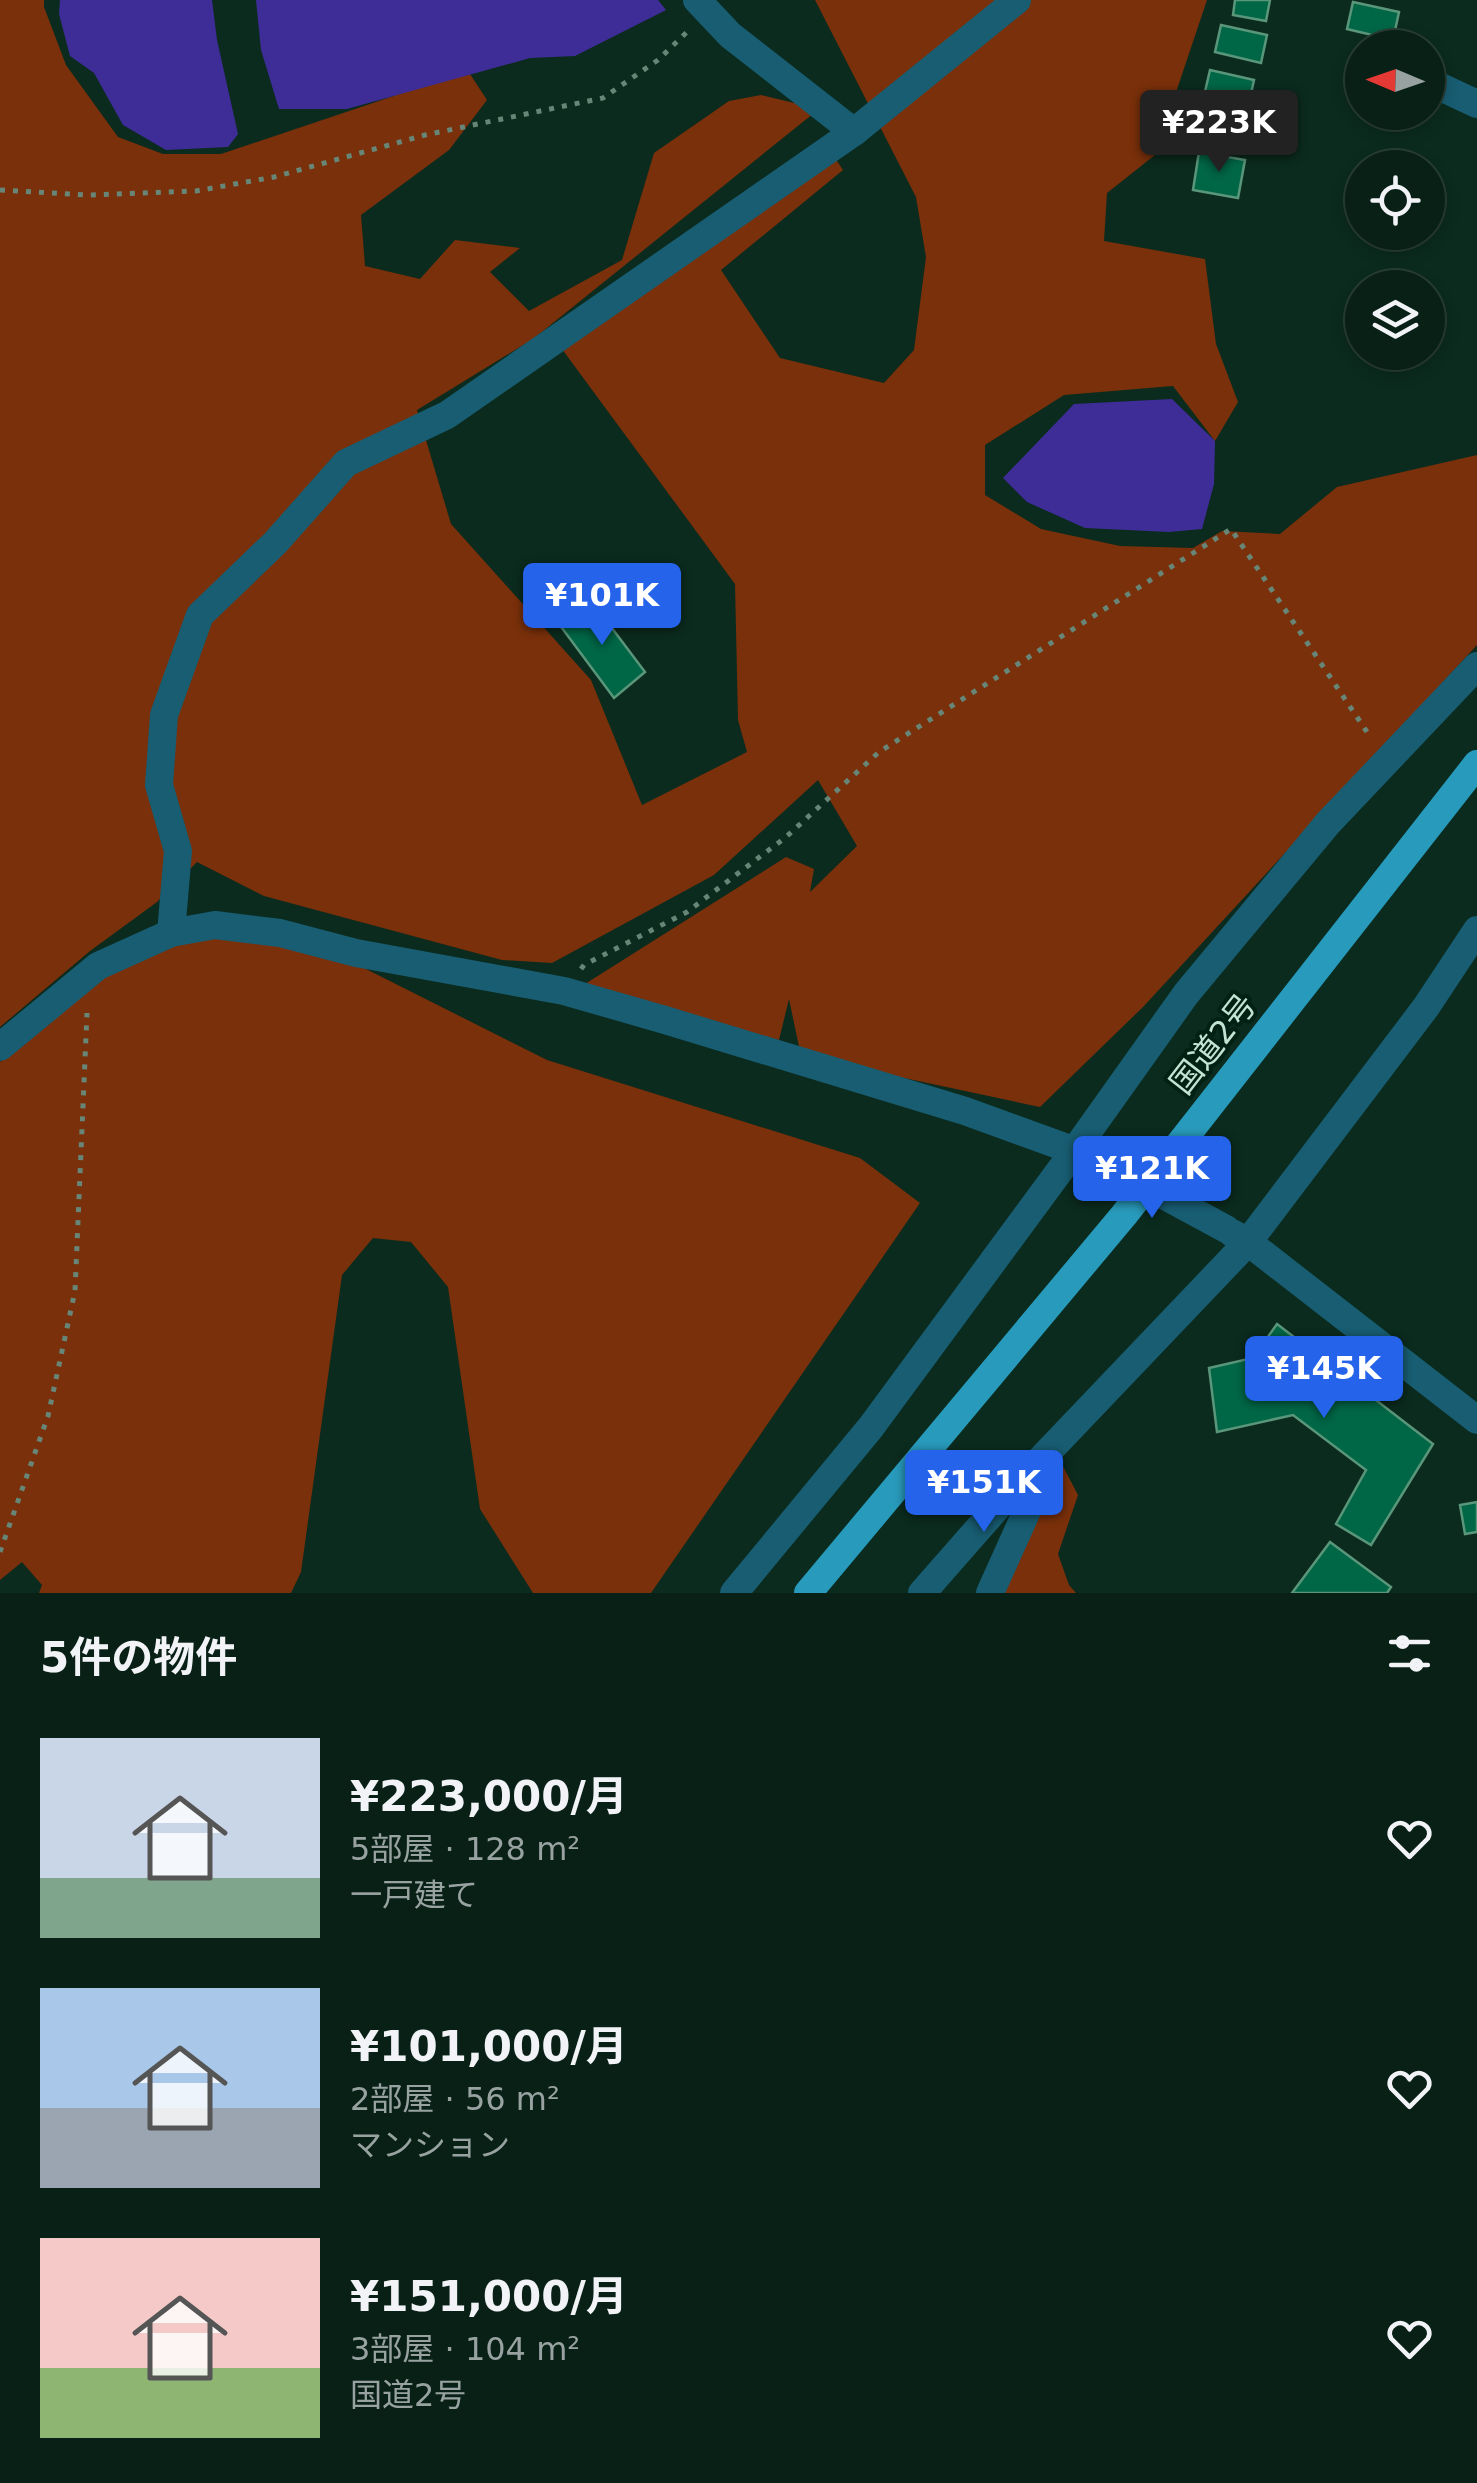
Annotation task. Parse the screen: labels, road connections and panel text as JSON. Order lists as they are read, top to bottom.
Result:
{
  "streets": {
    "highway": ["国道2号"]
  },
  "north": "left",
  "page": {
    "price": [
      "¥223K",
      "¥101K",
      "¥121K",
      "¥145K",
      "¥151K"
    ],
    "heading": "5件の物件",
    "list": [
      {
        "name": "¥223,000/月",
        "note": "5部屋 · 128 m² · 一戸建て"
      },
      {
        "name": "¥101,000/月",
        "note": "2部屋 · 56 m² · マンション"
      },
      {
        "name": "¥151,000/月",
        "note": "3部屋 · 104 m² · 国道2号"
      }
    ]
  }
}
